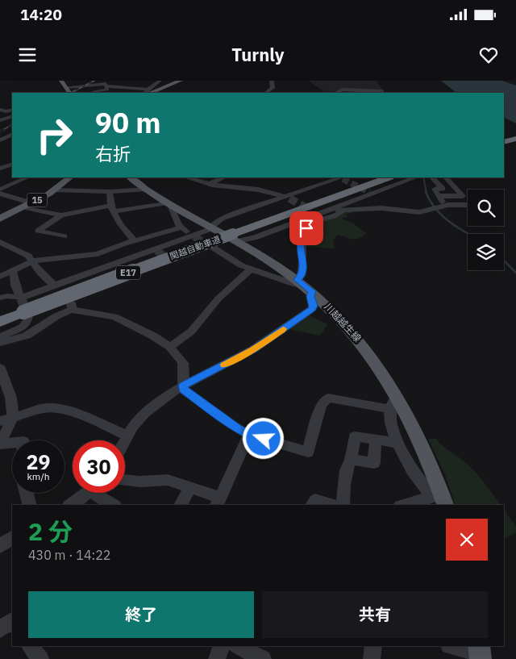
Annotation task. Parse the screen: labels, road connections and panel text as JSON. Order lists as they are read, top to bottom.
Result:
{
  "streets": {
    "highway": ["関越自動車道", "E17"],
    "main road": ["15", "川越越生線"]
  },
  "crossings": [
    ["関越自動車道", "川越越生線"]
  ],
  "page": {
    "status": "14:20",
    "header": "Turnly",
    "turn": ["90 m", "右折"],
    "speed": "29 km/h",
    "limit": "30",
    "heading": ["2 分", "430 m · 14:22"],
    "buttons": ["終了", "共有"]
  }
}
